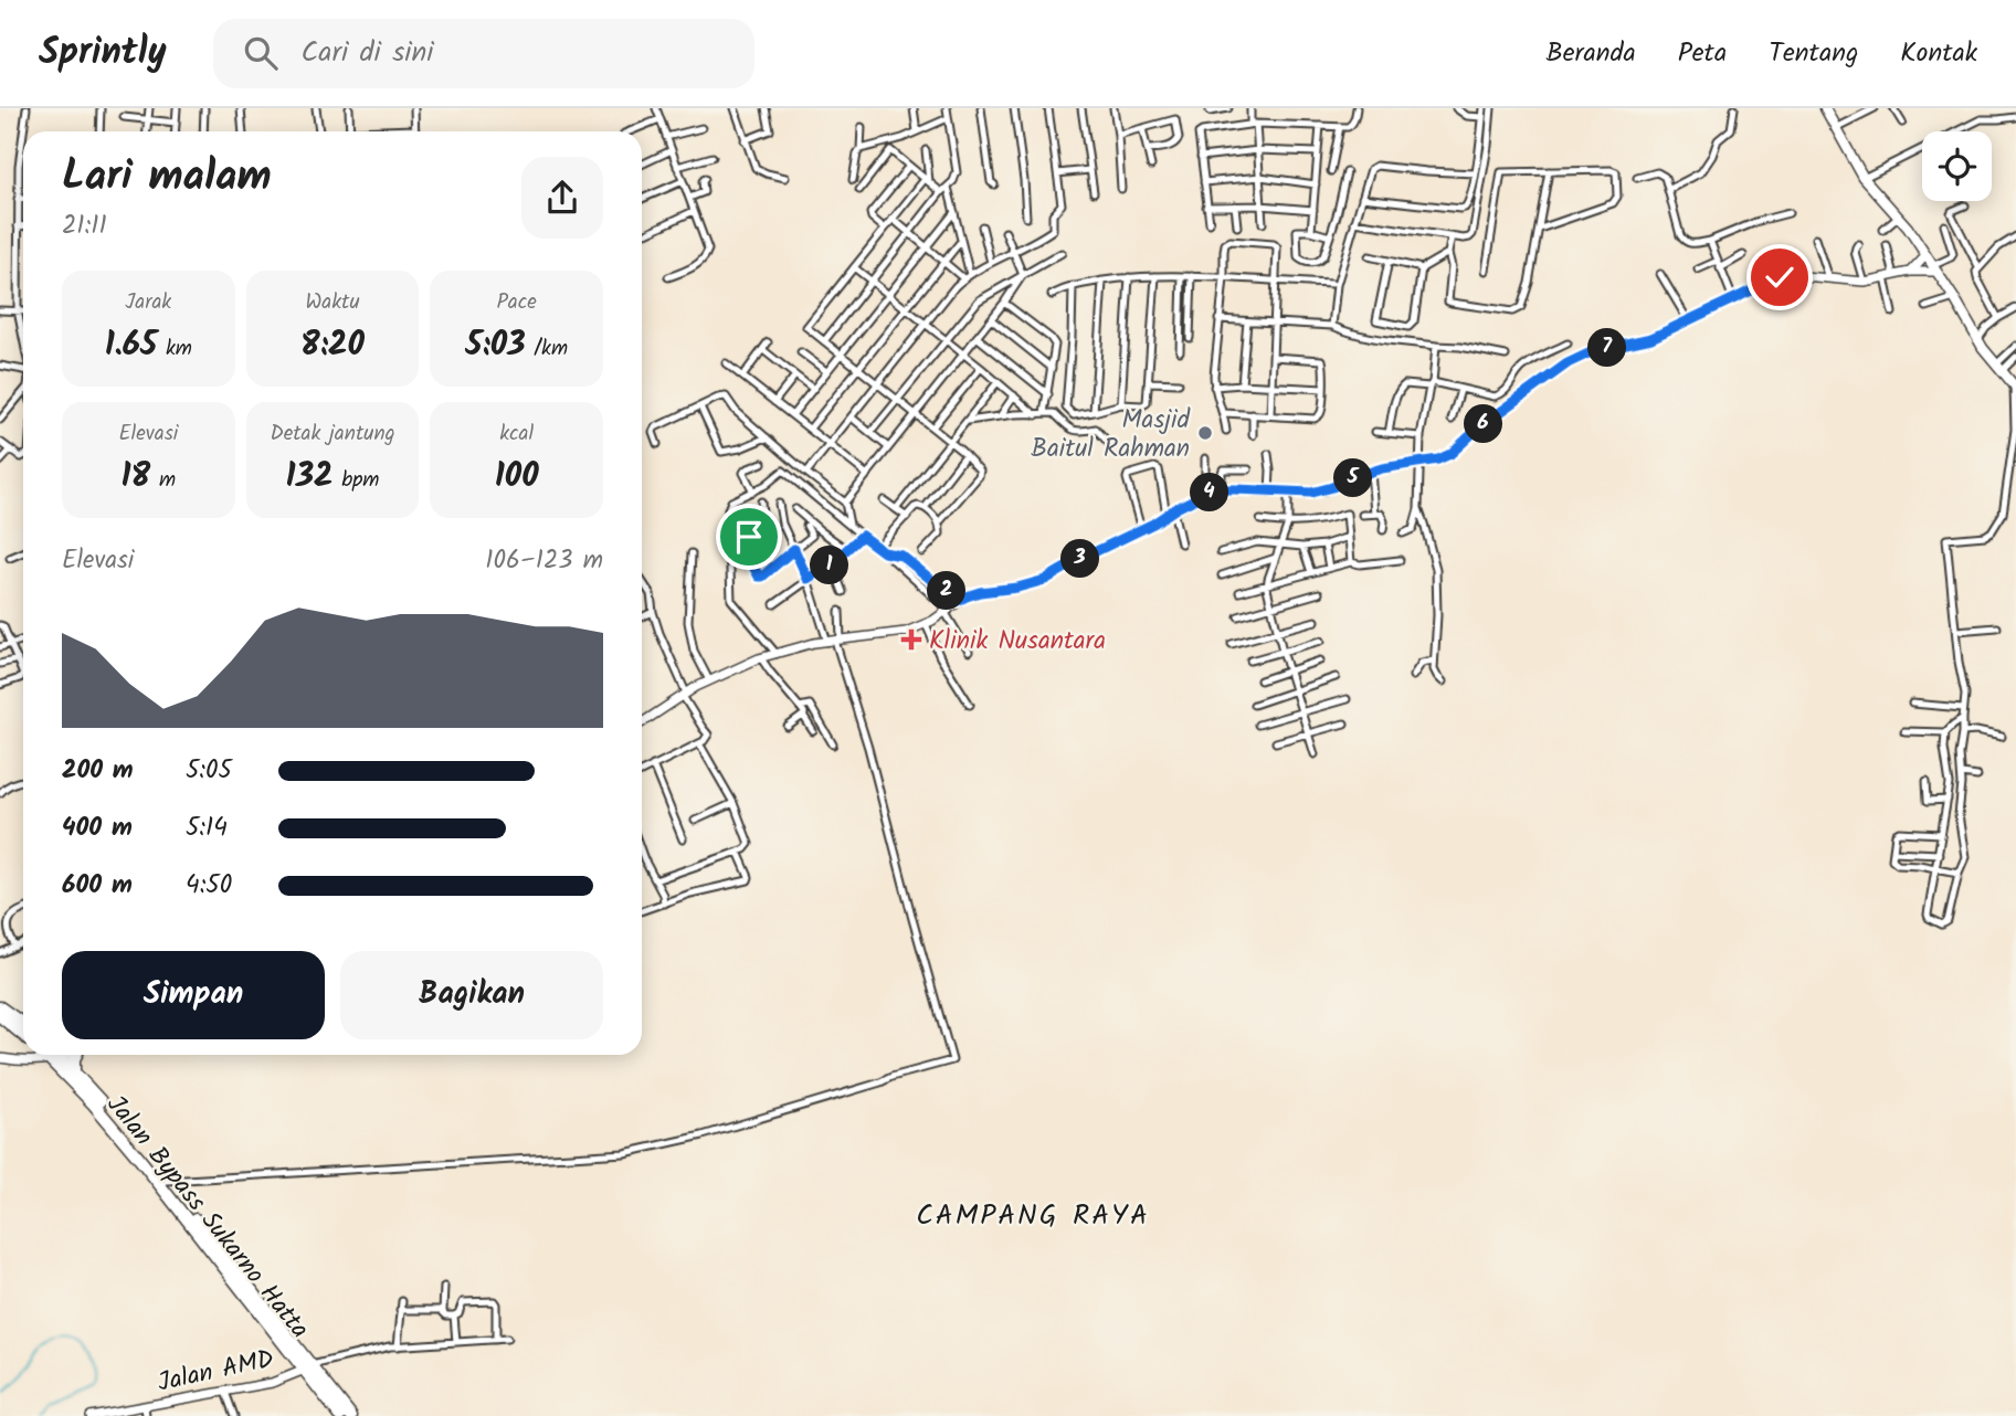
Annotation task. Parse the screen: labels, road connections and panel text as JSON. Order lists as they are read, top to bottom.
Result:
{
  "streets": {
    "highway": ["Jalan Bypass Sukarno Hatta"],
    "street": ["Jalan AMD"]
  },
  "crossings": [
    ["Jalan Bypass Sukarno Hatta", "Jalan AMD"]
  ],
  "districts": ["CAMPANG RAYA"],
  "places": {
    "other": ["Masjid Baitul Rahman"],
    "health": ["Klinik Nusantara"]
  },
  "page": {
    "header": "Sprintly",
    "search": "Cari di sini",
    "nav": [
      "Beranda",
      "Peta",
      "Tentang",
      "Kontak"
    ],
    "heading": ["Lari malam", "21:11"],
    "stats": [
      ["Jarak", "1.65 km"],
      ["Waktu", "8:20"],
      ["Pace", "5:03 /km"],
      ["Elevasi", "18 m"],
      ["Detak jantung", "132 bpm"],
      ["kcal", "100"]
    ],
    "pins": [
      "7",
      "6",
      "5",
      "4",
      "3",
      "1",
      "2"
    ],
    "chart": ["Elevasi", "106–123 m"],
    "list": [
      {
        "name": "200 m",
        "note": "5:05"
      },
      {
        "name": "400 m",
        "note": "5:14"
      },
      {
        "name": "600 m",
        "note": "4:50"
      }
    ],
    "buttons": ["Simpan", "Bagikan"]
  }
}
